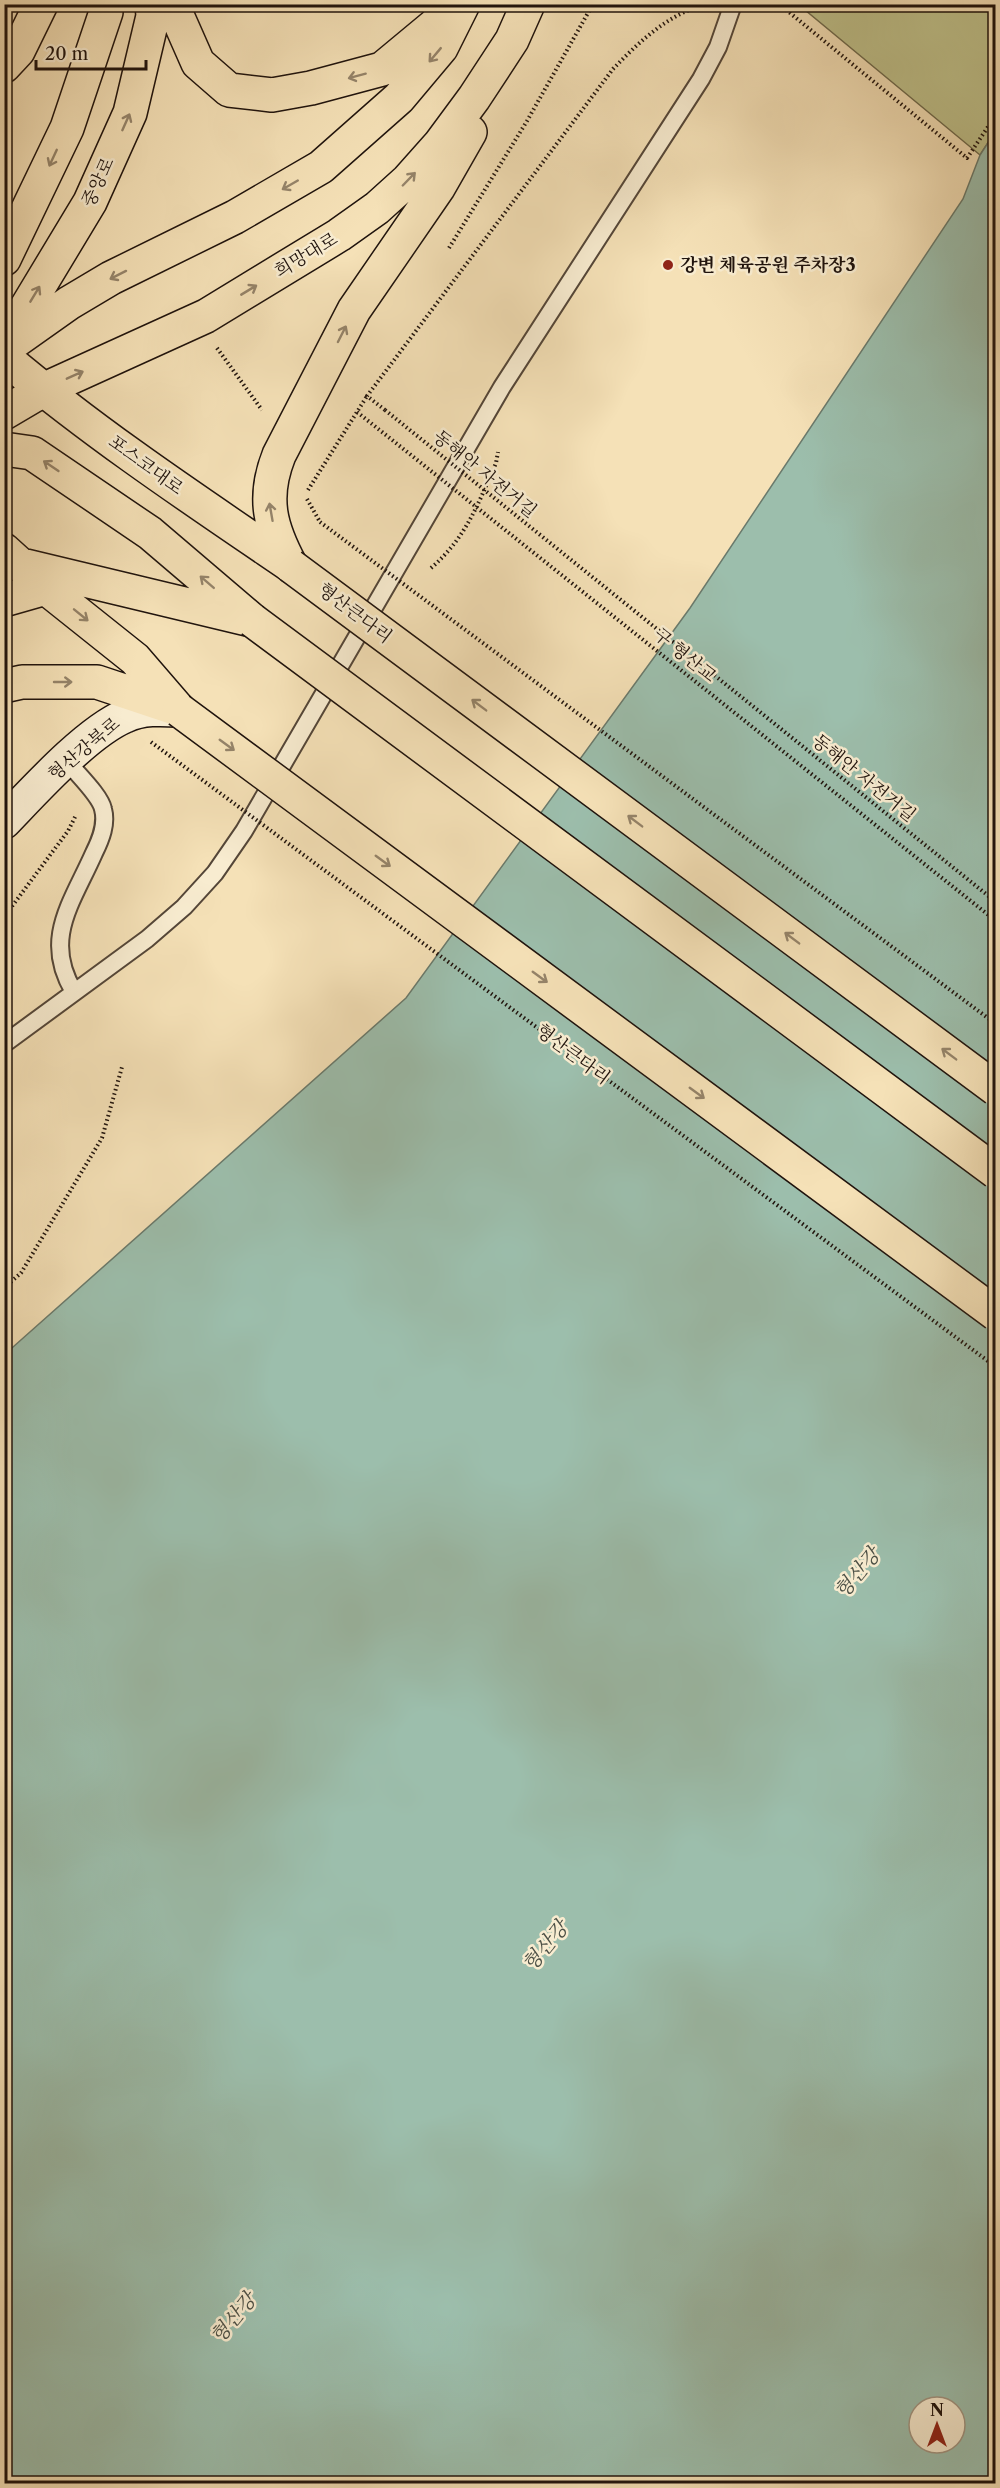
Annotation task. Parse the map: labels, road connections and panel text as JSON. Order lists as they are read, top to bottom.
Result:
{
  "streets": {
    "main road": [
      "중앙로",
      "희망대로",
      "포스코대로",
      "형산큰다리",
      "형산강북로"
    ],
    "path": ["동해안 자전거길", "구 형산교"]
  },
  "crossings": [
    ["희망대로", "포스코대로"],
    ["포스코대로", "형산큰다리"]
  ],
  "water": ["형산강"],
  "places": ["강변 체육공원 주차장3"],
  "scale_bar": "20 m",
  "north": "top"
}
